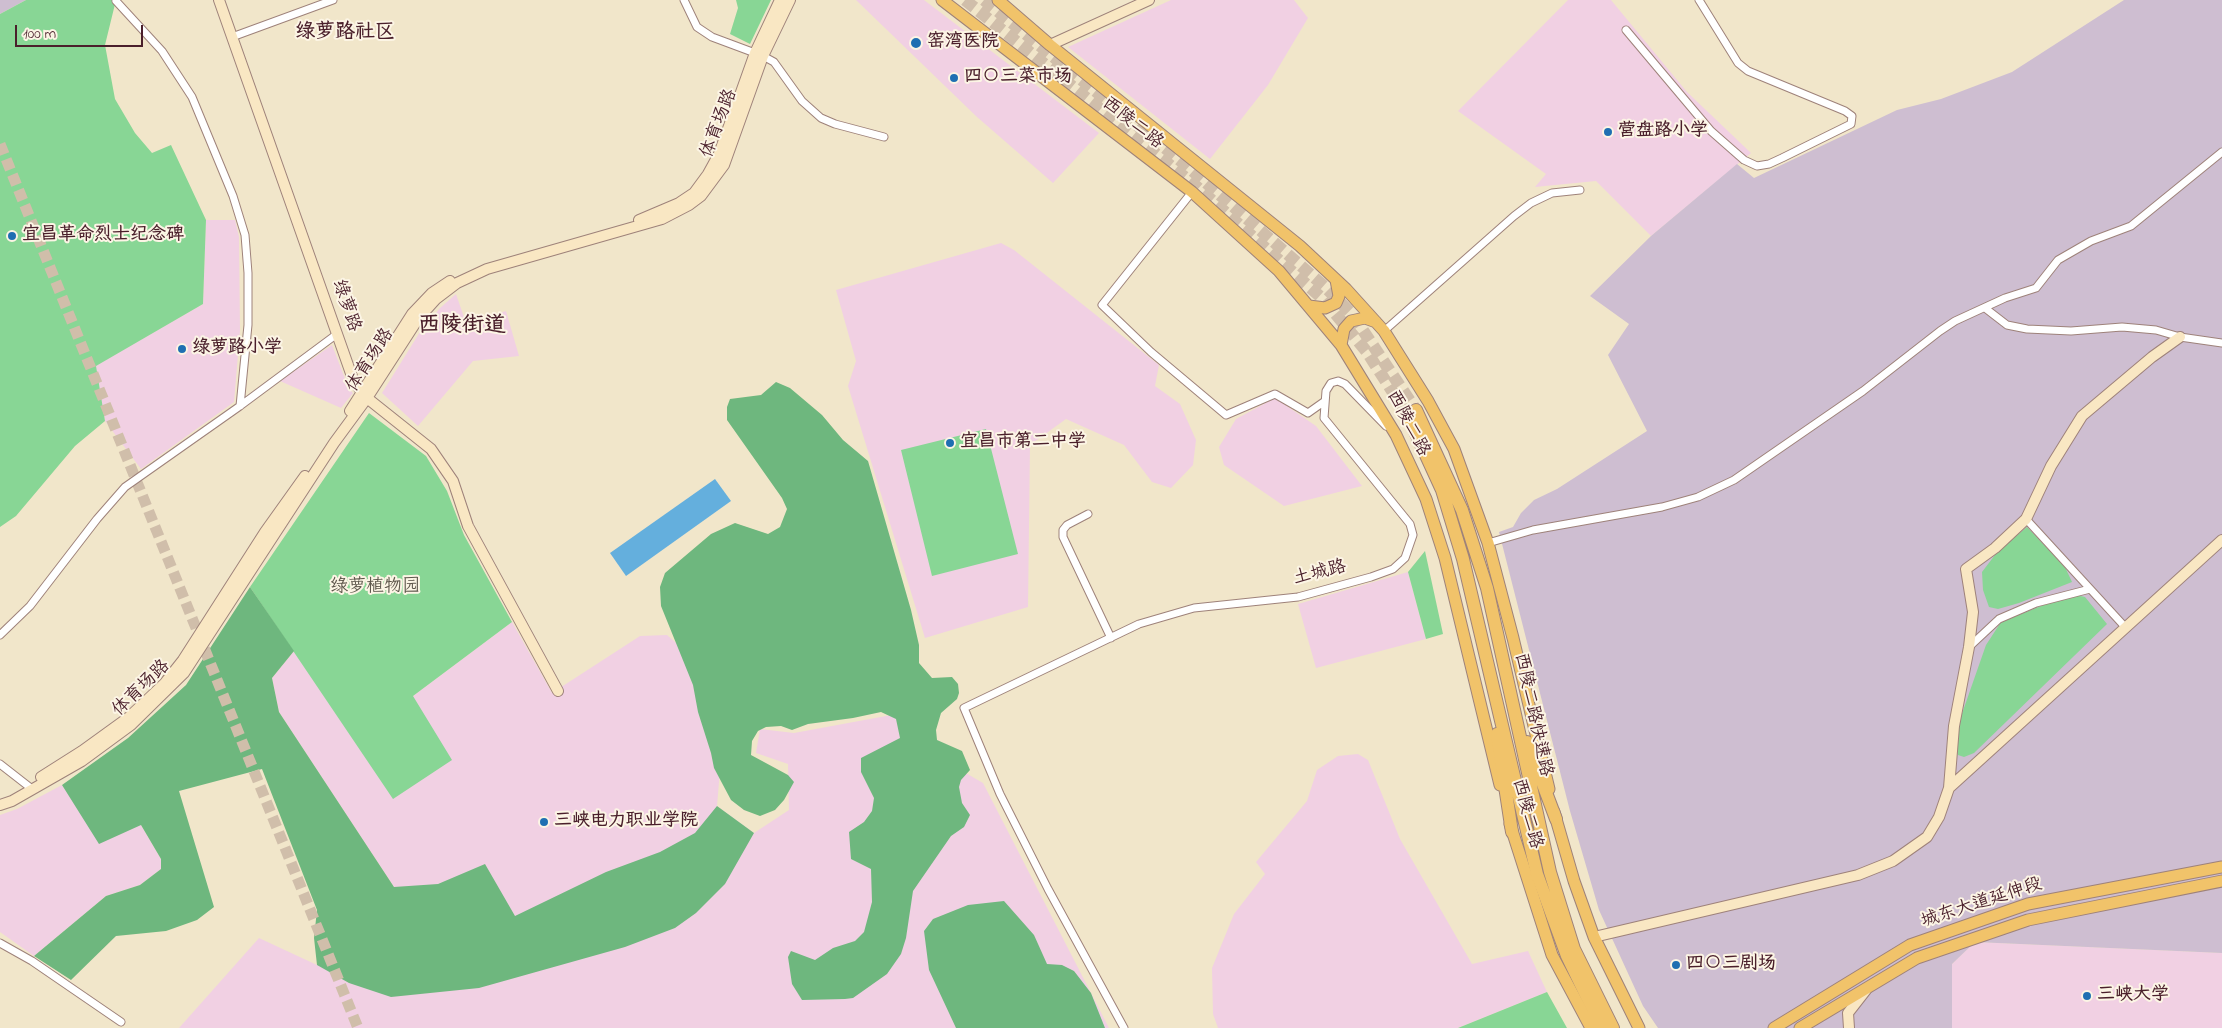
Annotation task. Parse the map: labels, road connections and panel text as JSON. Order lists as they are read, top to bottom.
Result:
{
  "streets": {
    "highway": ["西陵二路快速路"],
    "main road": ["西陵二路", "城东大道延伸段"],
    "street": ["体育场路", "绿萝路", "土城路"]
  },
  "crossings": [
    ["体育场路", "绿萝路"]
  ],
  "districts": ["绿萝路社区", "西陵街道"],
  "parks": ["绿萝植物园"],
  "places": [
    "窑湾医院",
    "四〇三菜市场",
    "营盘路小学",
    "宜昌革命烈士纪念碑",
    "绿萝路小学",
    "宜昌市第二中学",
    "三峡电力职业学院",
    "四〇三剧场",
    "三峡大学"
  ],
  "scale_bar": "100 m"
}
